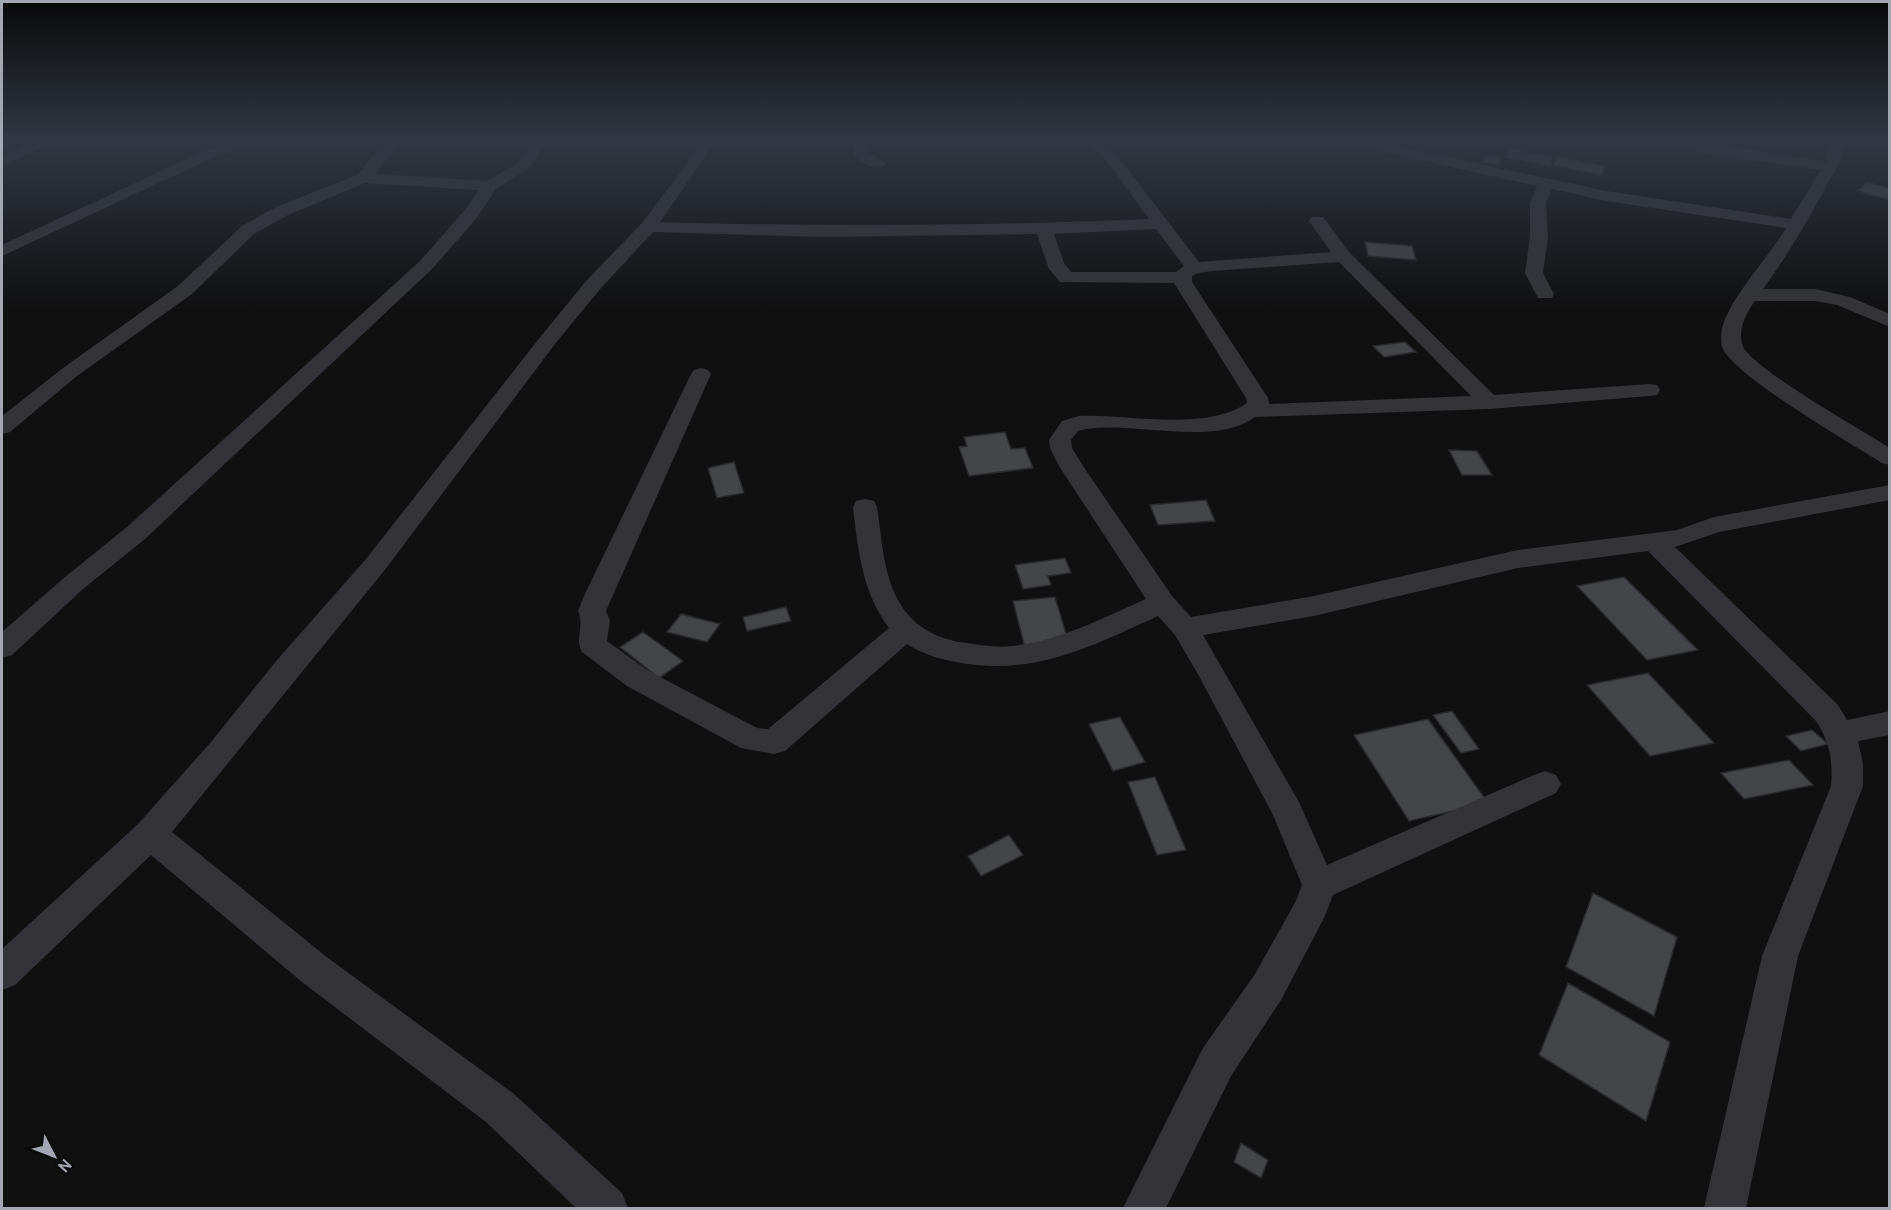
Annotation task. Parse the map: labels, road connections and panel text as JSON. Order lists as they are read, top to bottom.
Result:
{
  "north": "bottom right"
}
